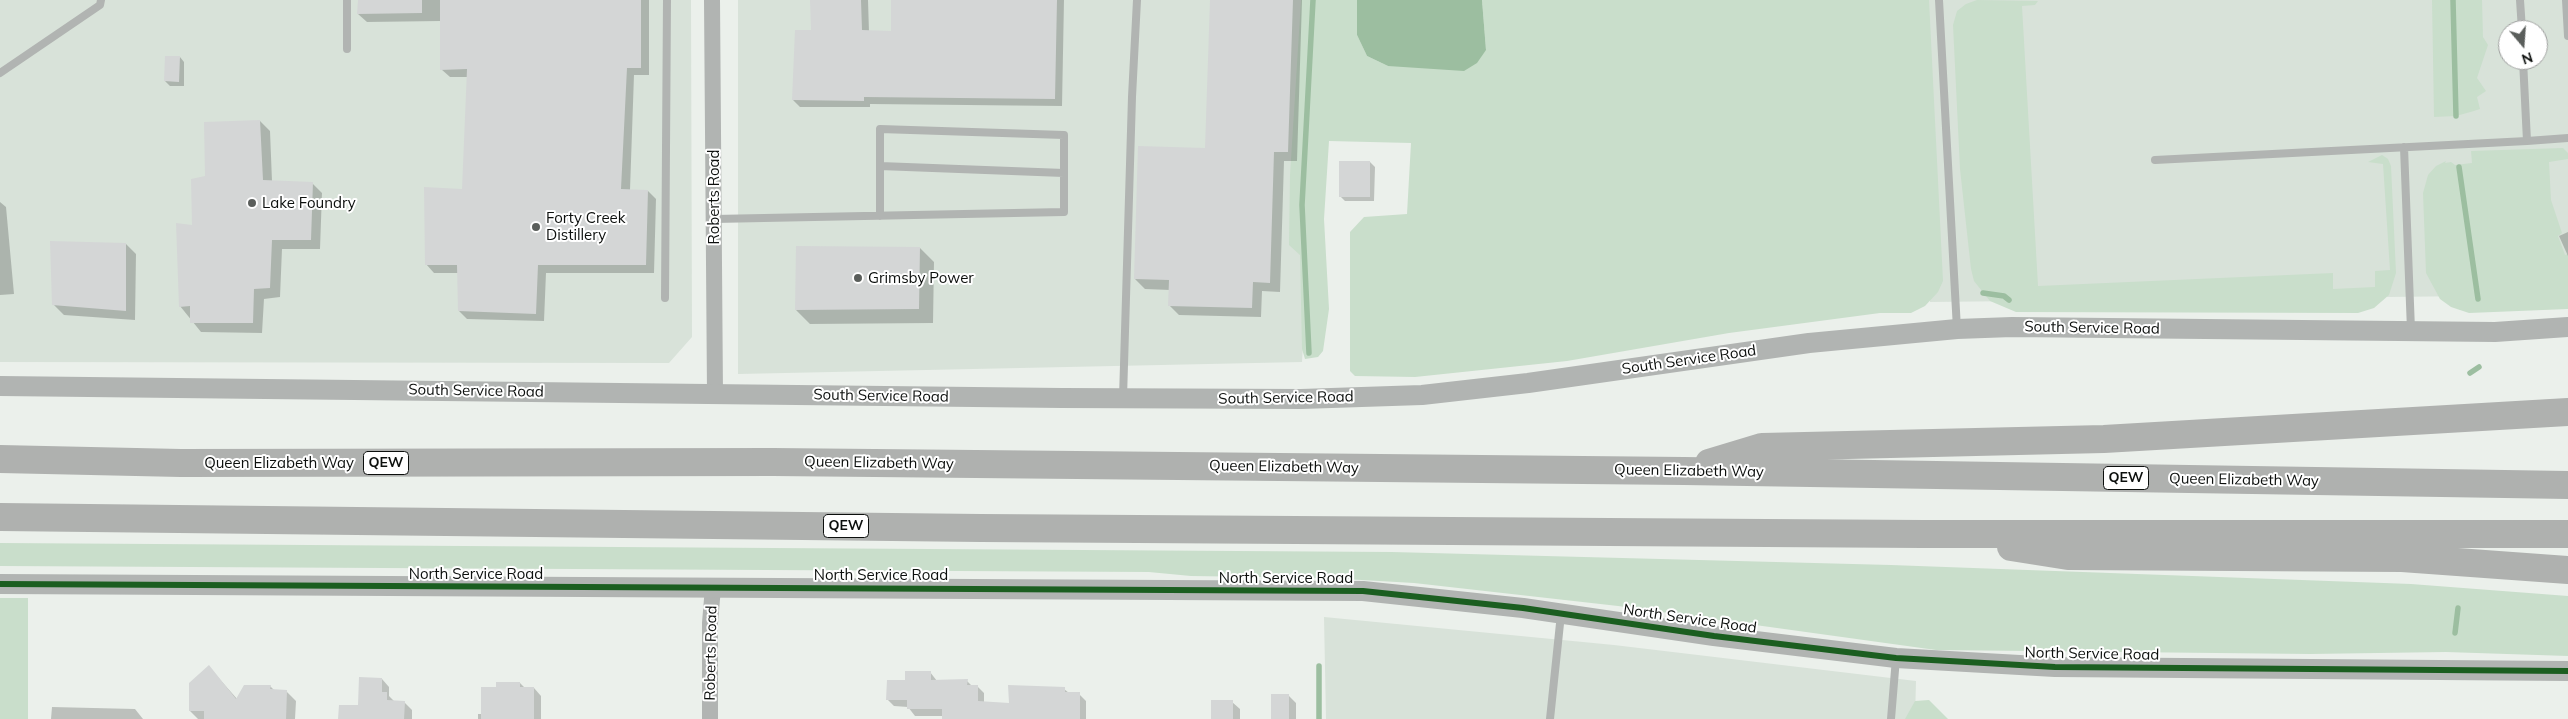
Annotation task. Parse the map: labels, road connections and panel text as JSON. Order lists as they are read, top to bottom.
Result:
{
  "streets": {
    "highway": ["Queen Elizabeth Way", "QEW"],
    "street": ["Roberts Road", "South Service Road", "North Service Road"]
  },
  "crossings": [
    ["Roberts Road", "South Service Road"],
    ["Roberts Road", "North Service Road"]
  ],
  "places": ["Lake Foundry", "Forty Creek Distillery", "Grimsby Power"],
  "north": "bottom"
}
